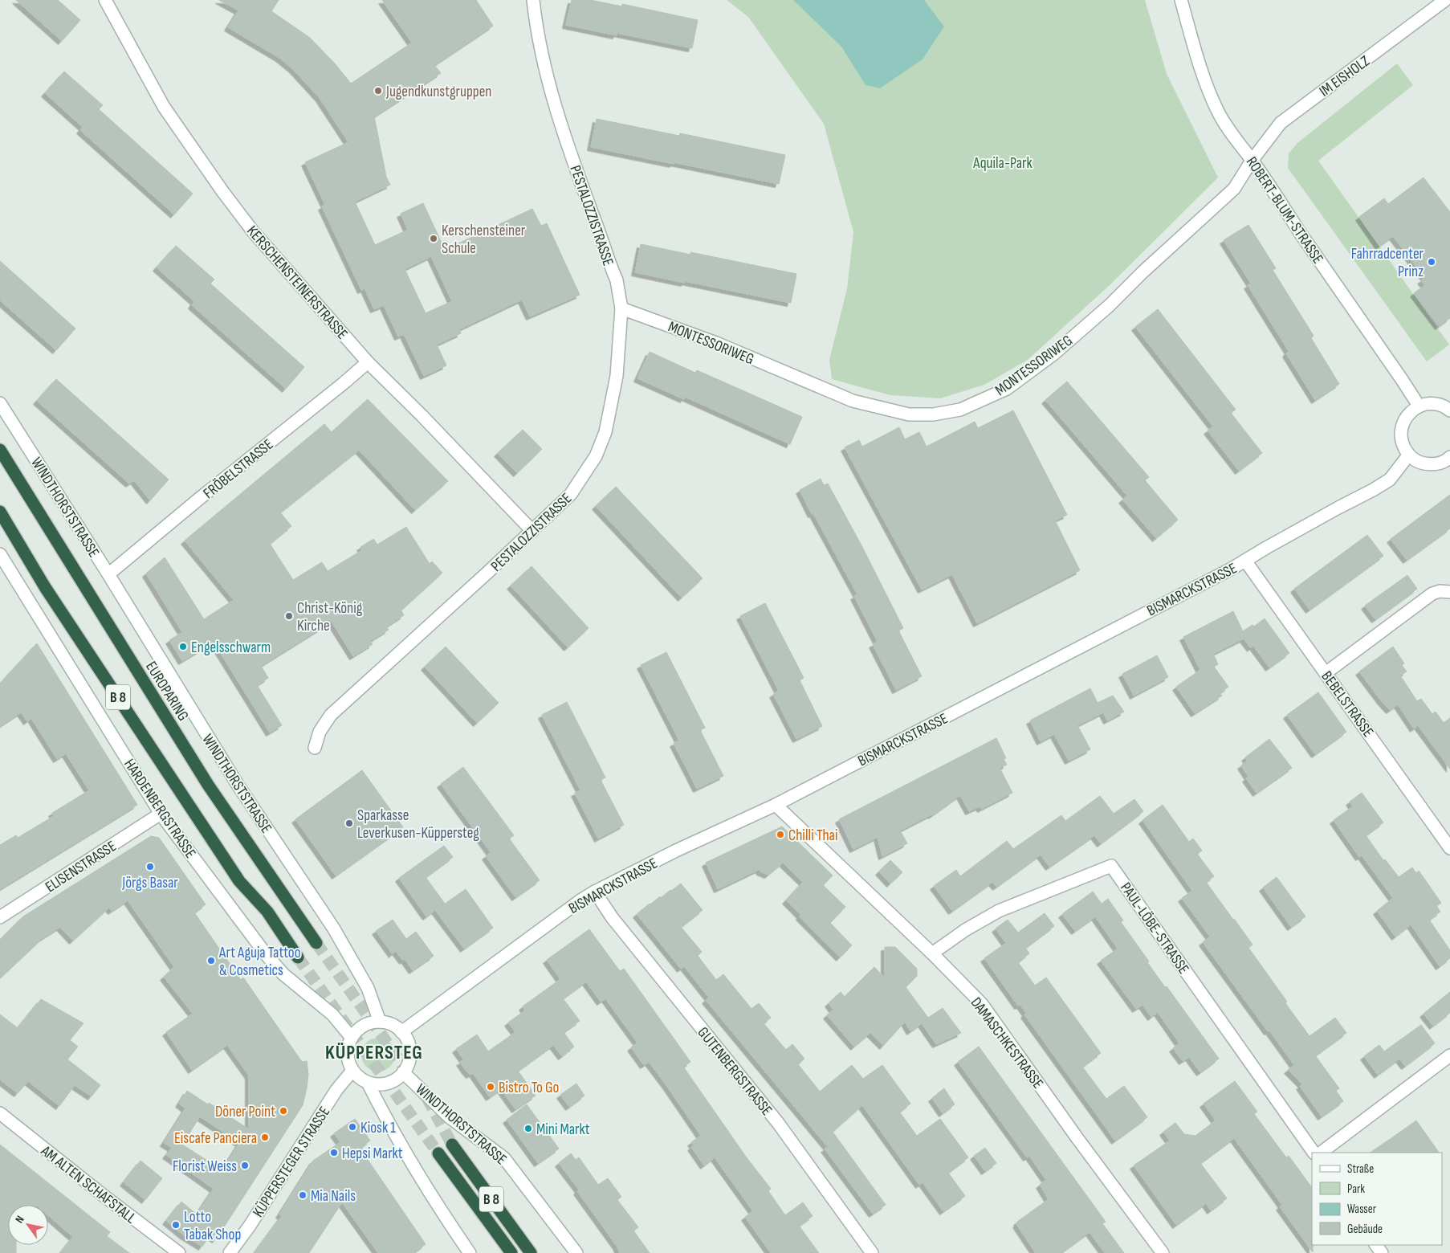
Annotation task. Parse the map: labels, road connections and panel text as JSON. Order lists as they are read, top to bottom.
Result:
{
  "streets": {
    "highway": ["EUROPARING", "B 8"],
    "street": [
      "IM EISHOLZ",
      "ROBERT-BLUM-STRASSE",
      "PESTALOZZISTRASSE",
      "KERSCHENSTEINERSTRASSE",
      "MONTESSORIWEG",
      "FRÖBELSTRASSE",
      "WINDTHORSTSTRASSE",
      "BISMARCKSTRASSE",
      "BEBELSTRASSE",
      "HARDENBERGSTRASSE",
      "ELISENSTRASSE",
      "PAUL-LÖBE-STRASSE",
      "DAMASCHKESTRASSE",
      "GUTENBERGSTRASSE",
      "KÜPPERSTEGER STRASSE",
      "AM ALTEN SCHAFSTALL"
    ]
  },
  "crossings": [
    ["IM EISHOLZ", "ROBERT-BLUM-STRASSE"],
    ["IM EISHOLZ", "MONTESSORIWEG"],
    ["ROBERT-BLUM-STRASSE", "MONTESSORIWEG"],
    ["PESTALOZZISTRASSE", "KERSCHENSTEINERSTRASSE"],
    ["PESTALOZZISTRASSE", "MONTESSORIWEG"],
    ["KERSCHENSTEINERSTRASSE", "FRÖBELSTRASSE"],
    ["FRÖBELSTRASSE", "WINDTHORSTSTRASSE"],
    ["WINDTHORSTSTRASSE", "BISMARCKSTRASSE"],
    ["WINDTHORSTSTRASSE", "HARDENBERGSTRASSE"],
    ["WINDTHORSTSTRASSE", "KÜPPERSTEGER STRASSE"],
    ["BISMARCKSTRASSE", "BEBELSTRASSE"],
    ["BISMARCKSTRASSE", "HARDENBERGSTRASSE"],
    ["BISMARCKSTRASSE", "DAMASCHKESTRASSE"],
    ["BISMARCKSTRASSE", "GUTENBERGSTRASSE"],
    ["BISMARCKSTRASSE", "KÜPPERSTEGER STRASSE"],
    ["HARDENBERGSTRASSE", "ELISENSTRASSE"],
    ["HARDENBERGSTRASSE", "KÜPPERSTEGER STRASSE"],
    ["PAUL-LÖBE-STRASSE", "DAMASCHKESTRASSE"]
  ],
  "districts": ["KÜPPERSTEG"],
  "parks": ["Aquila-Park"],
  "places": [
    "Jugendkunstgruppen",
    "Kerschensteiner Schule",
    "Fahrradcenter Prinz",
    "Christ-König Kirche",
    "Engelsschwarm",
    "Sparkasse Leverkusen-Küppersteg",
    "Chilli Thai",
    "Jörgs Basar",
    "Art Aguja Tattoo & Cosmetics",
    "Bistro To Go",
    "Döner Point",
    "Kiosk 1",
    "Mini Markt",
    "Eiscafe Panciera",
    "Hepsi Markt",
    "Florist Weiss",
    "Mia Nails",
    "Lotto Tabak Shop"
  ],
  "legend": [
    "Straße",
    "Park",
    "Wasser",
    "Gebäude"
  ],
  "north": "top left"
}
